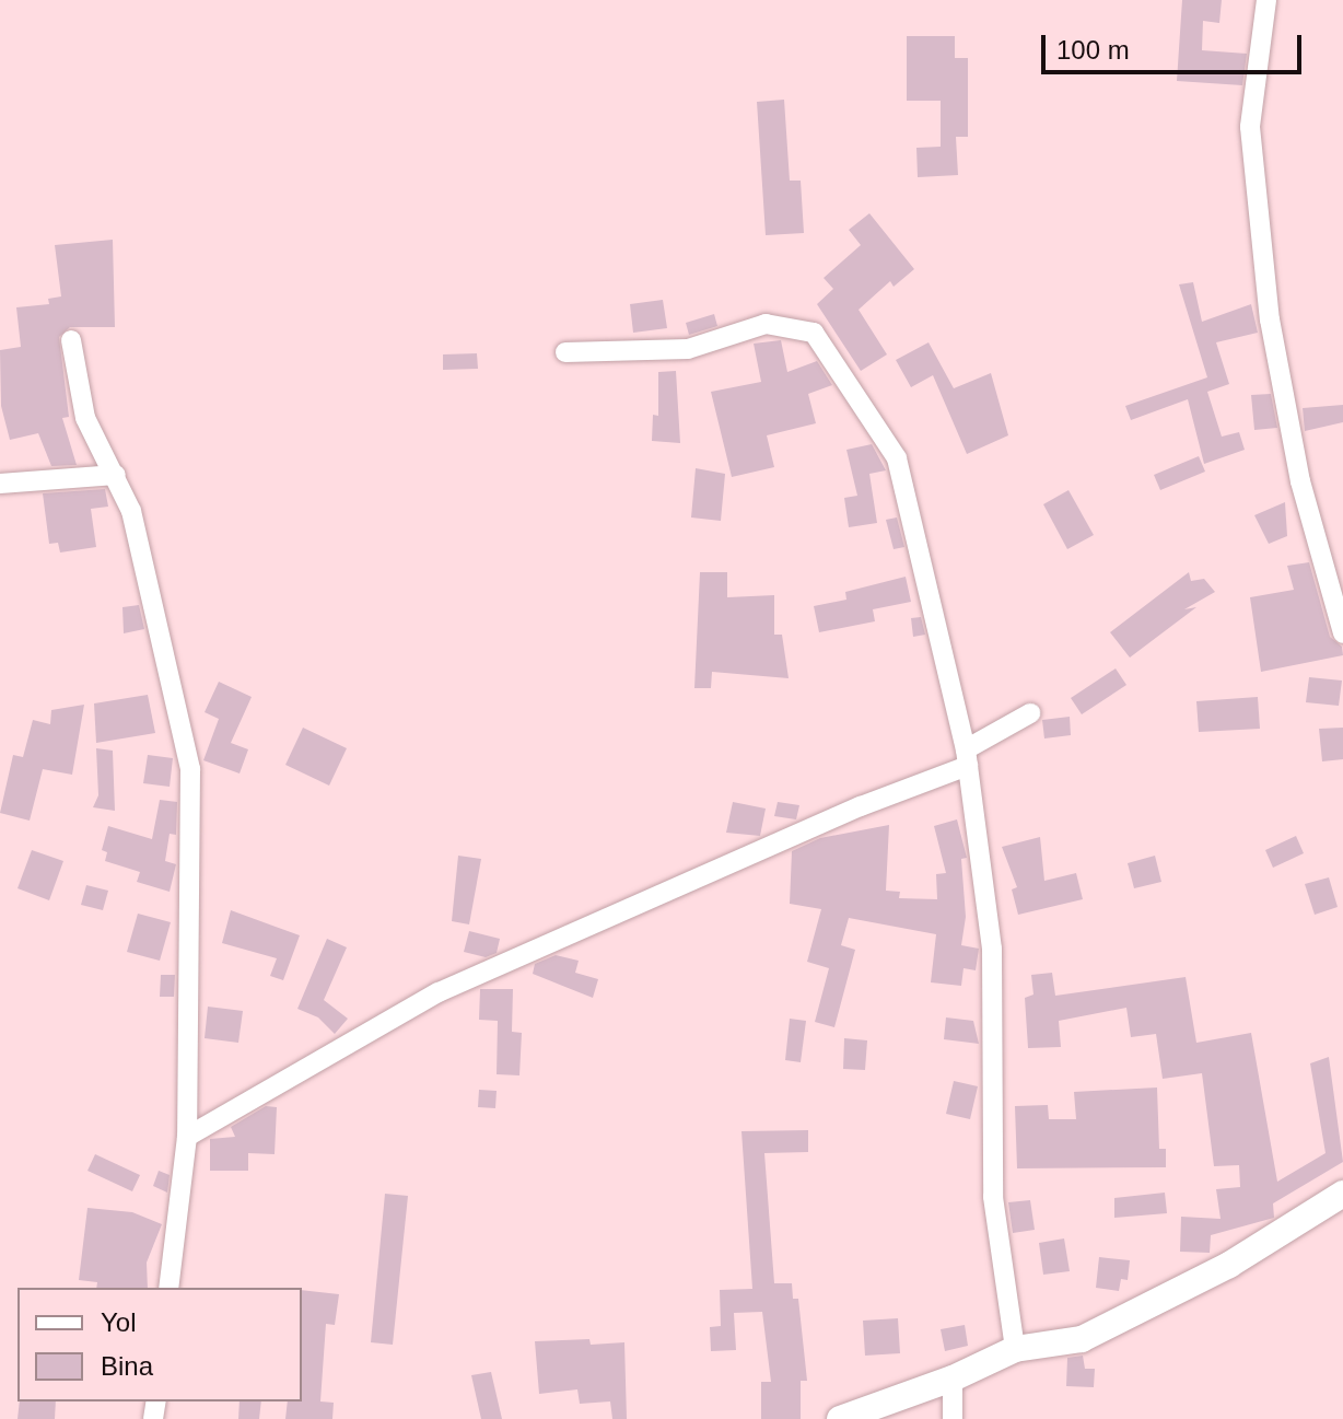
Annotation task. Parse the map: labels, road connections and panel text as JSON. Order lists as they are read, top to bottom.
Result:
{
  "legend": ["Yol", "Bina"],
  "scale_bar": "100 m"
}
